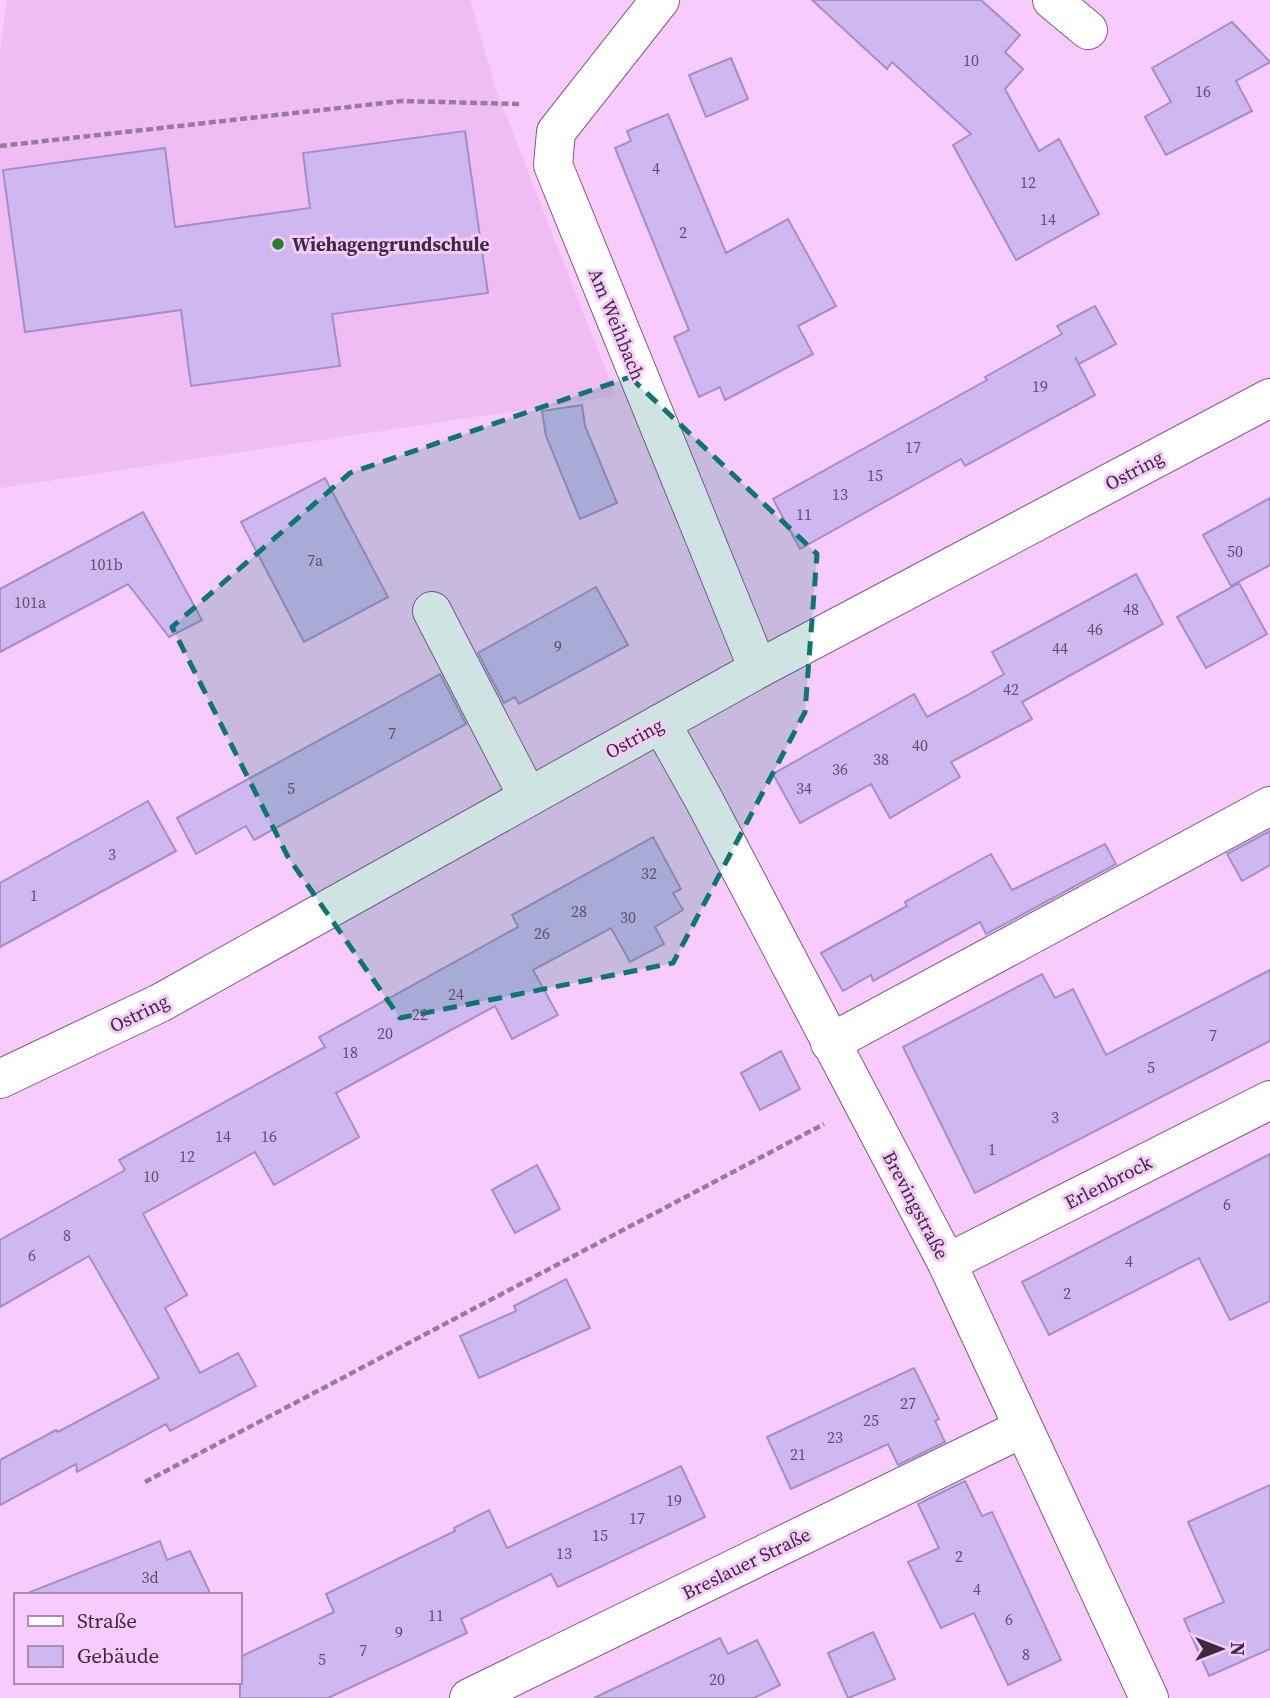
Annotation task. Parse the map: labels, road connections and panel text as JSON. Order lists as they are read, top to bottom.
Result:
{
  "streets": {
    "street": [
      "Am Weihbach",
      "Ostring",
      "Erlenbrock",
      "Brevingstraße",
      "Breslauer Straße"
    ]
  },
  "crossings": [
    ["Am Weihbach", "Ostring"],
    ["Ostring", "Brevingstraße"],
    ["Erlenbrock", "Brevingstraße"],
    ["Brevingstraße", "Breslauer Straße"]
  ],
  "places": ["Wiehagengrundschule"],
  "house_numbers": [
    "10",
    "16",
    "4",
    "12",
    "14",
    "2",
    "19",
    "17",
    "15",
    "13",
    "11",
    "50",
    "7a",
    "101b",
    "101a",
    "48",
    "46",
    "9",
    "44",
    "42",
    "7",
    "40",
    "38",
    "36",
    "5",
    "34",
    "3",
    "32",
    "1",
    "28",
    "30",
    "26",
    "24",
    "22",
    "20",
    "7",
    "18",
    "5",
    "3",
    "14",
    "16",
    "1",
    "12",
    "10",
    "6",
    "8",
    "6",
    "4",
    "2",
    "27",
    "25",
    "23",
    "21",
    "19",
    "17",
    "15",
    "13",
    "2",
    "3d",
    "4",
    "11",
    "6",
    "9",
    "7",
    "8",
    "5",
    "20"
  ],
  "legend": ["Straße", "Gebäude"],
  "north": "right"
}
